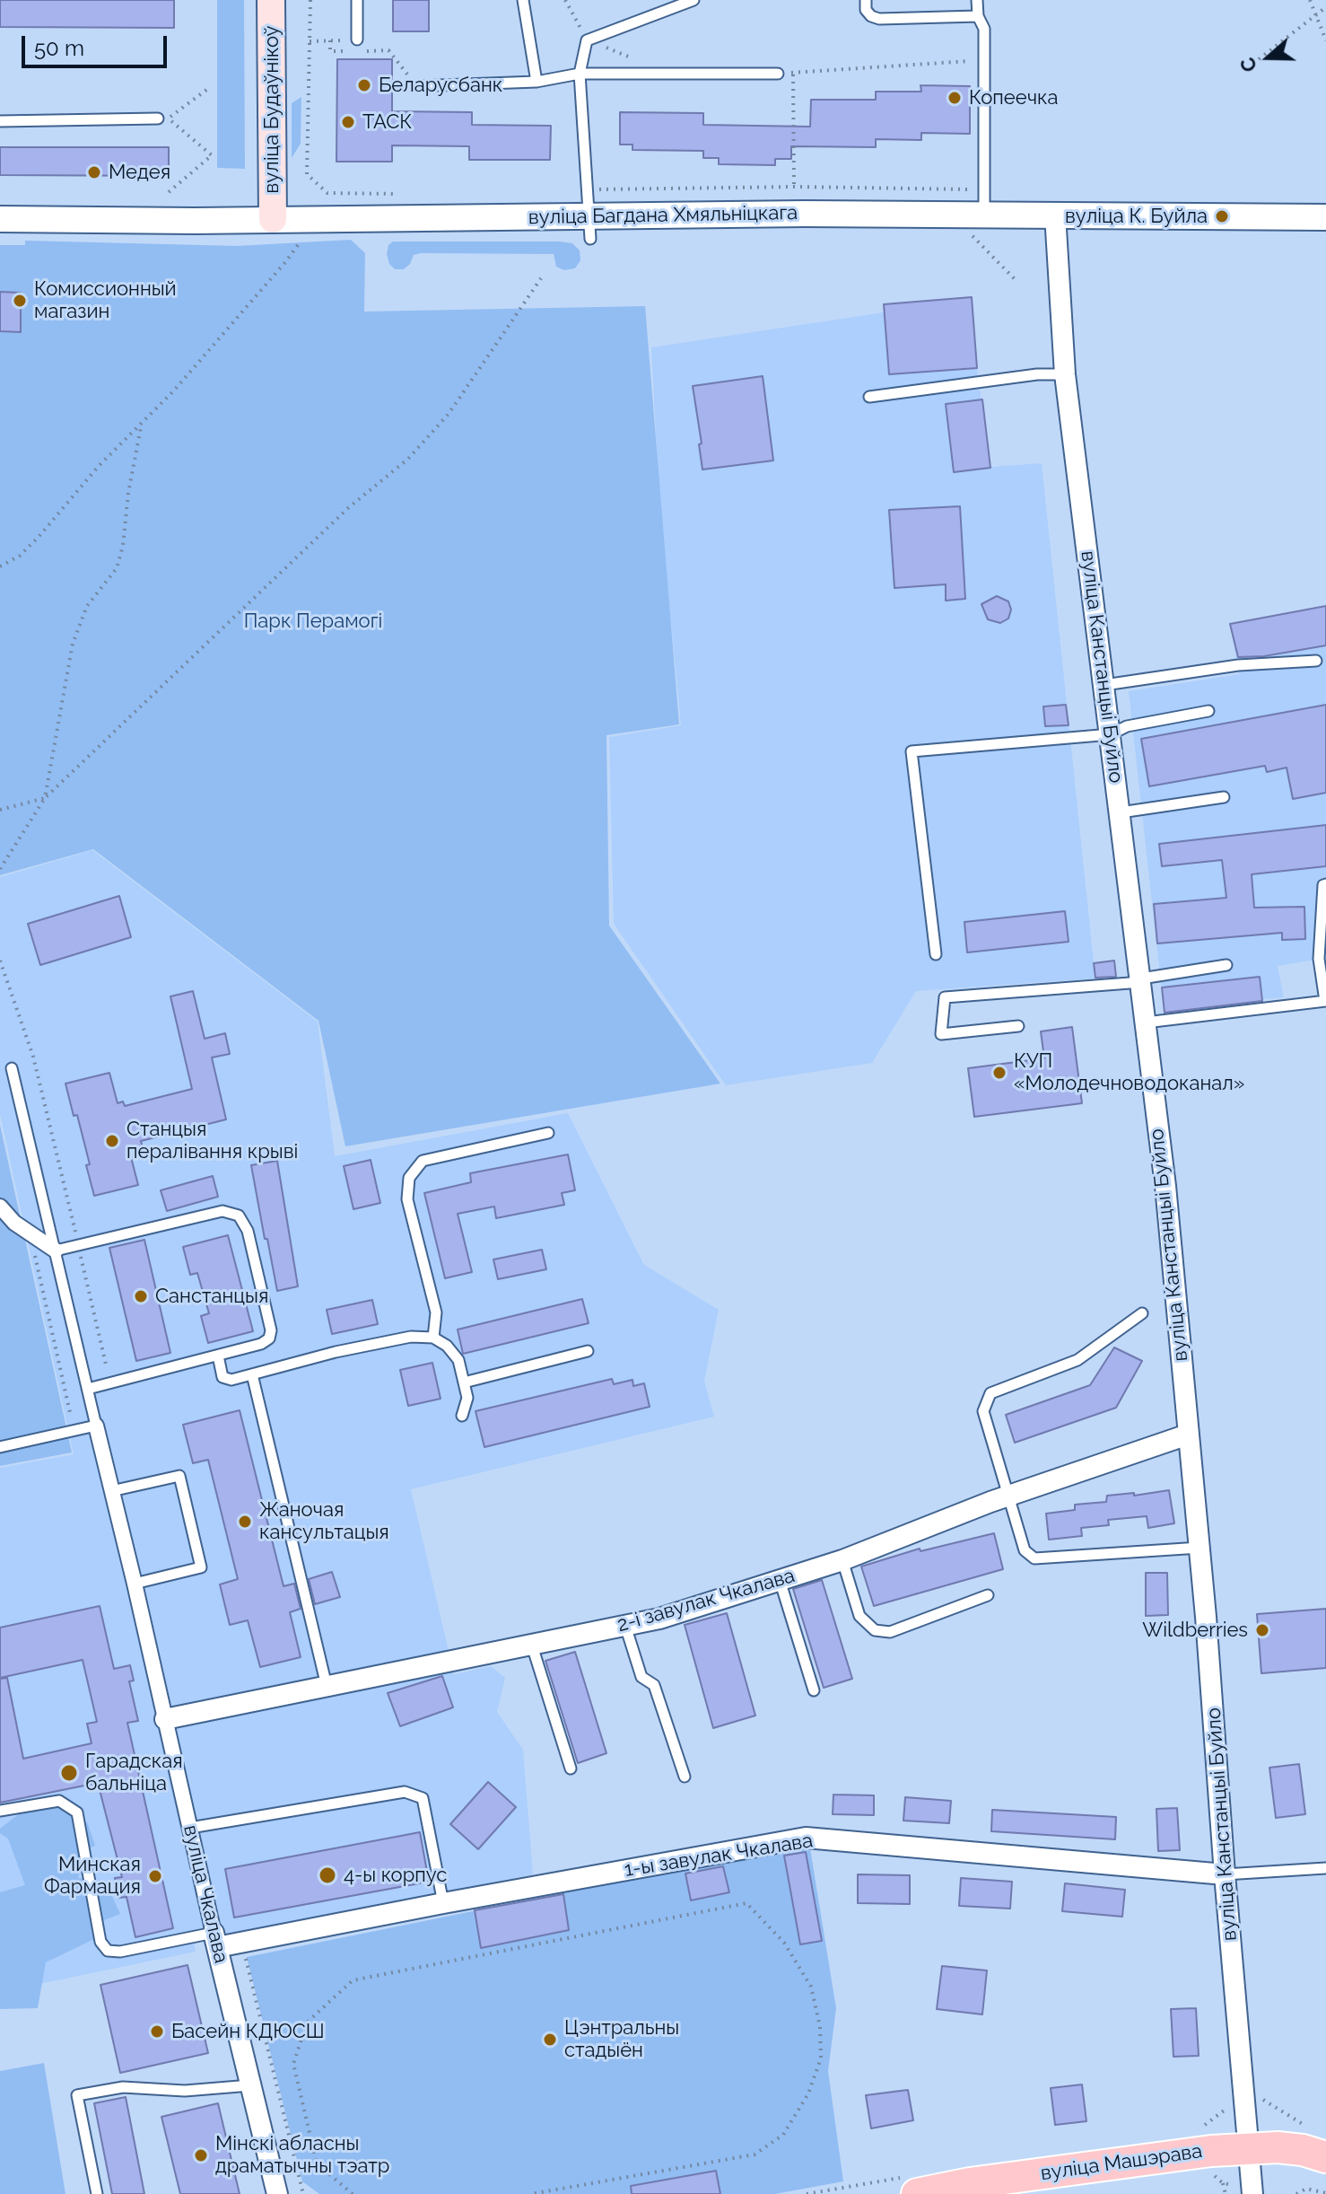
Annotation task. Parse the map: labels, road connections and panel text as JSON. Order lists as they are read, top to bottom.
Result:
{
  "streets": {
    "main road": ["вуліца Будаўнікоў", "вуліца Машэрава"],
    "street": [
      "вуліца Багдана Хмяльніцкага",
      "вуліца Канстанцыі Буйло",
      "2-і завулак Чкалава",
      "1-ы завулак Чкалава",
      "вуліца Чкалава"
    ]
  },
  "crossings": [
    ["вуліца Будаўнікоў", "вуліца Багдана Хмяльніцкага"],
    ["вуліца Багдана Хмяльніцкага", "вуліца Канстанцыі Буйло"],
    ["вуліца Канстанцыі Буйло", "2-і завулак Чкалава"],
    ["вуліца Канстанцыі Буйло", "1-ы завулак Чкалава"],
    ["вуліца Канстанцыі Буйло", "вуліца Машэрава"],
    ["2-і завулак Чкалава", "вуліца Чкалава"],
    ["1-ы завулак Чкалава", "вуліца Чкалава"]
  ],
  "parks": ["Парк Перамогі"],
  "places": [
    "Беларусбанк",
    "Копеечка",
    "ТАСК",
    "Медея",
    "вуліца К. Буйла",
    "Комиссионный магазин",
    "КУП «Молодечноводоканал»",
    "Станцыя пералівання крыві",
    "Санстанцыя",
    "Жаночая кансультацыя",
    "Wildberries",
    "Гарадская бальніца",
    "4-ы корпус",
    "Минская Фармация",
    "Басейн КДЮСШ",
    "Цэнтральны стадыён",
    "Мінскі абласны драматычны тэатр"
  ],
  "scale_bar": "50 m",
  "north": "left"
}
